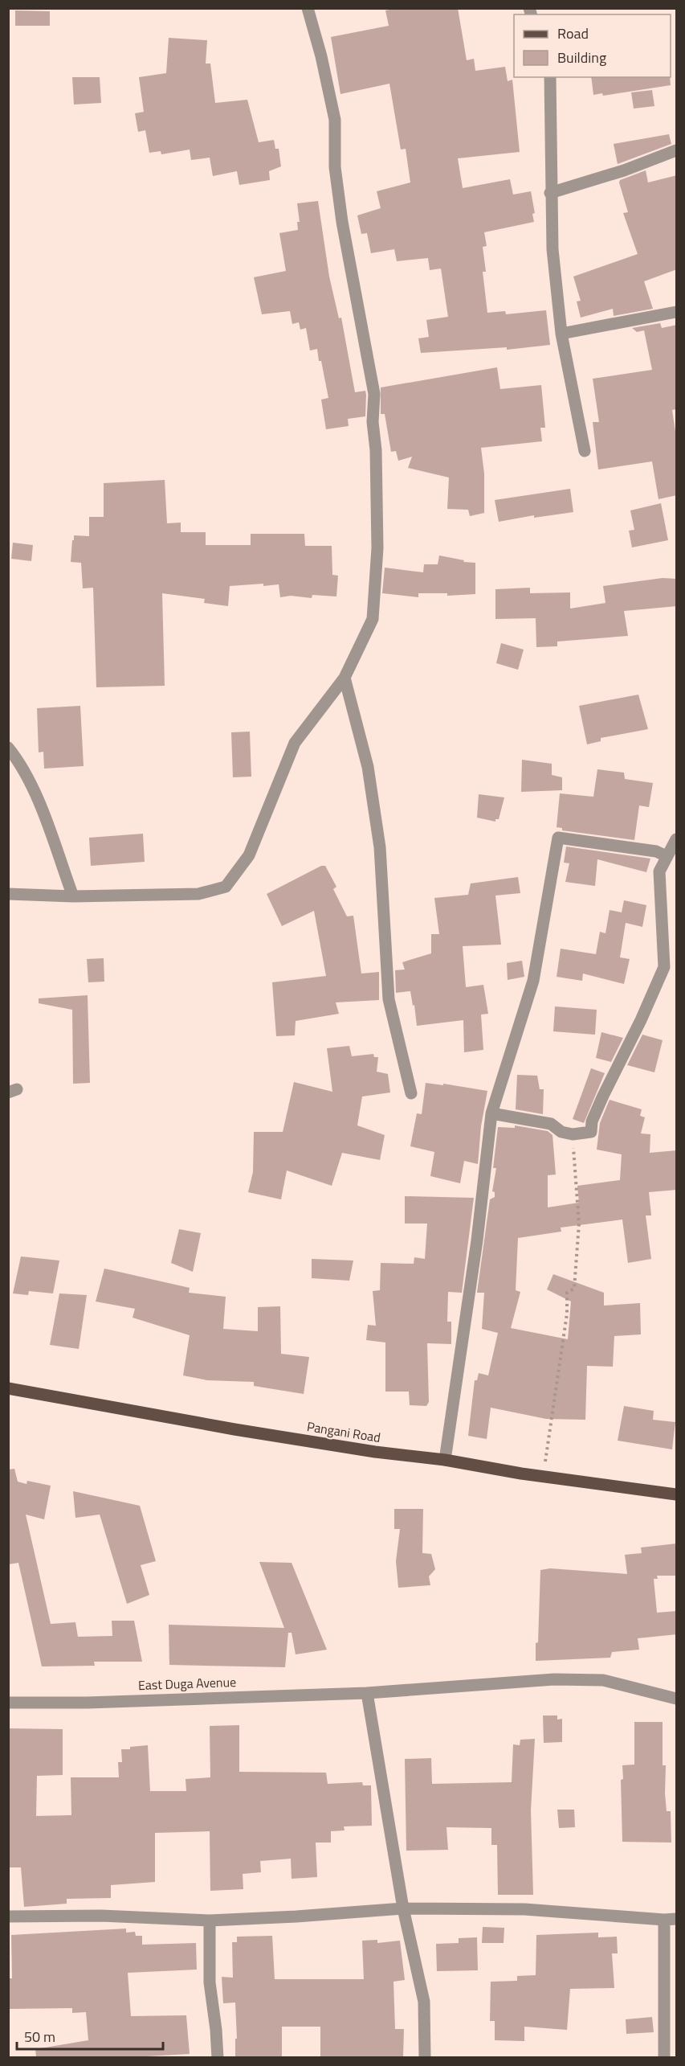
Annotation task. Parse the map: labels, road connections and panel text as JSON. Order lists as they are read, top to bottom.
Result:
{
  "streets": {
    "main road": ["Pangani Road"],
    "street": ["East Duga Avenue"]
  },
  "legend": ["Road", "Building"],
  "scale_bar": "50 m"
}
